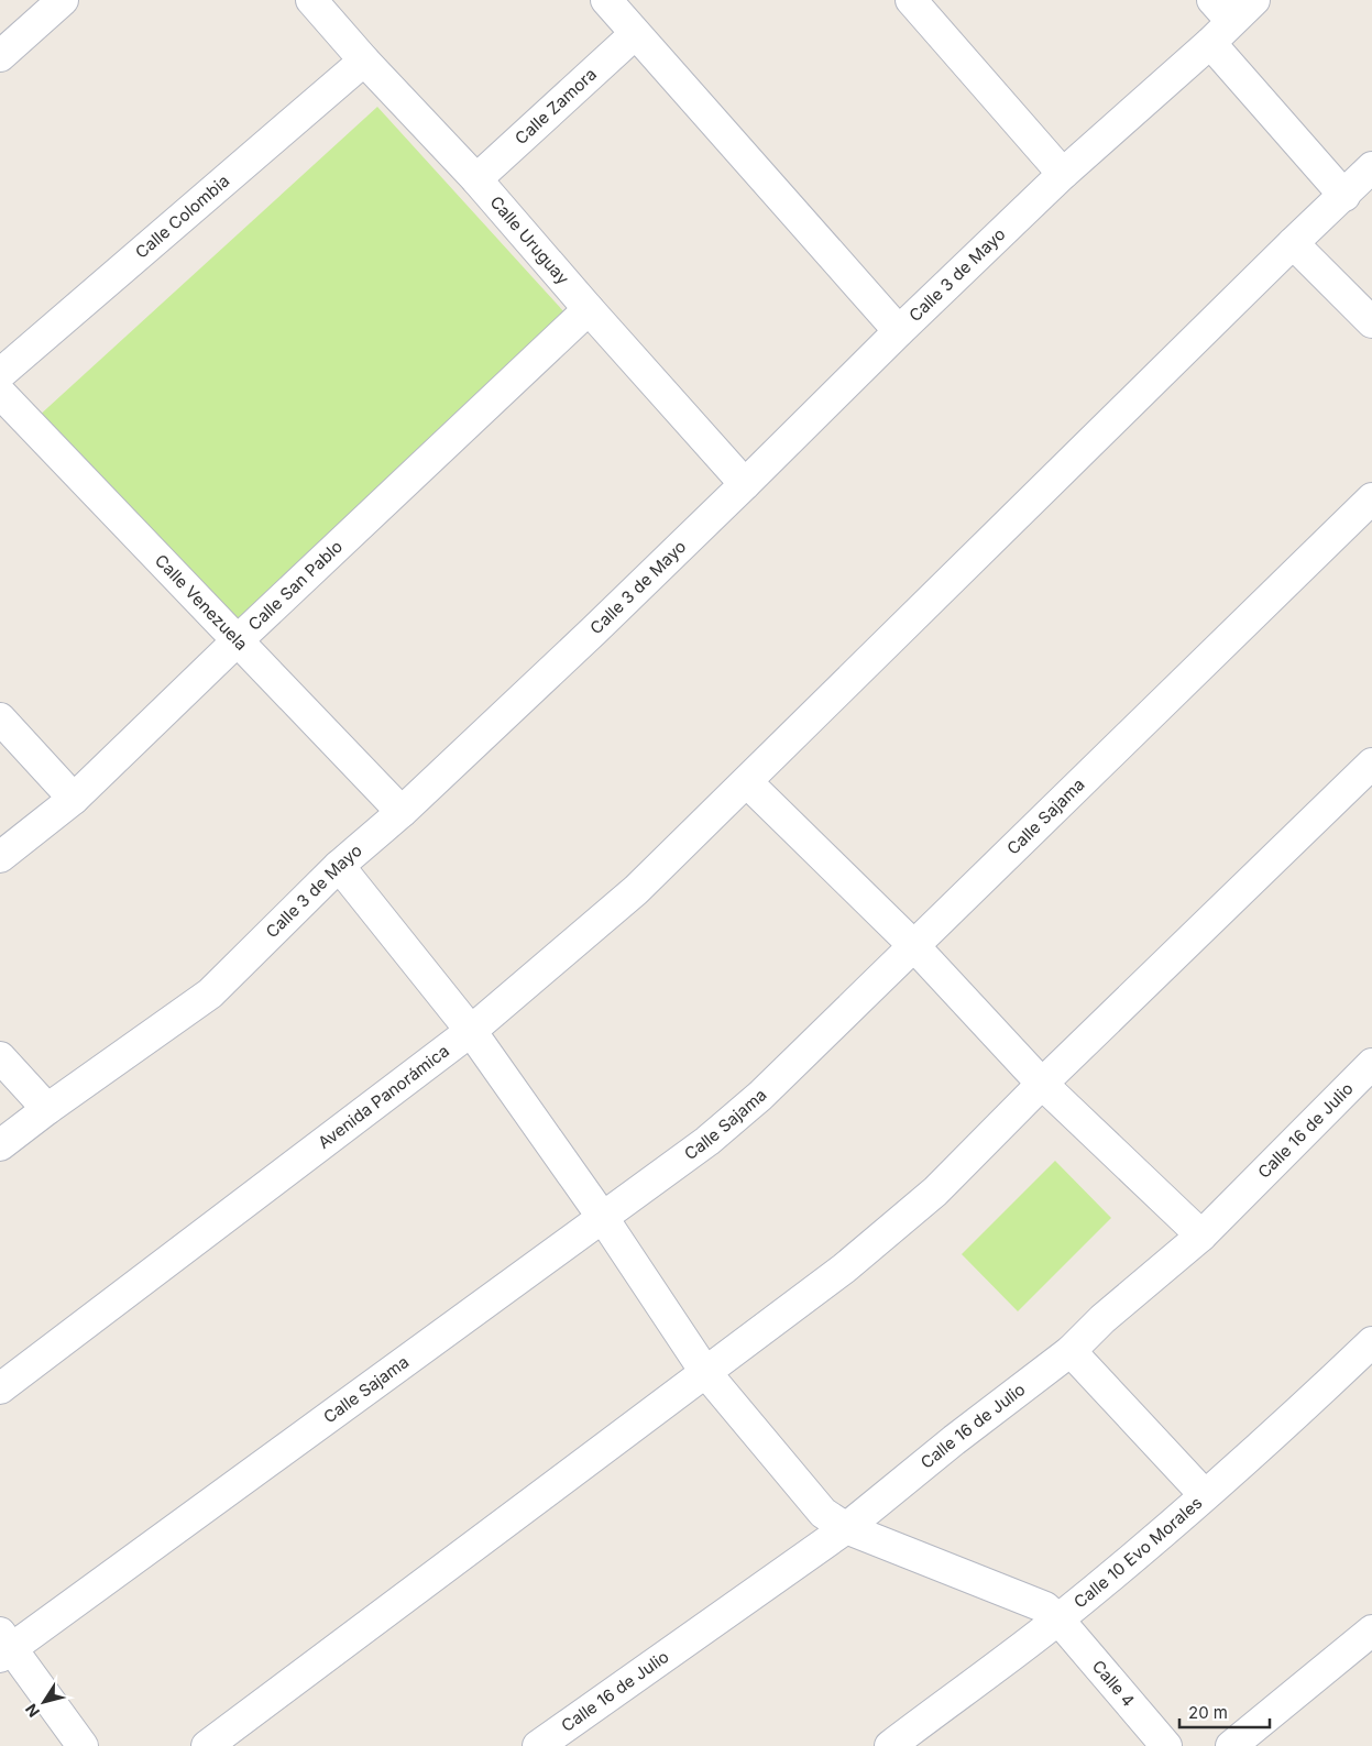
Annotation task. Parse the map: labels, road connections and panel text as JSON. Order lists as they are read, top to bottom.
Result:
{
  "streets": {
    "street": [
      "Calle Zamora",
      "Calle Colombia",
      "Calle Uruguay",
      "Calle 3 de Mayo",
      "Calle San Pablo",
      "Calle Venezuela",
      "Calle Sajama",
      "Avenida Panorámica",
      "Calle 16 de Julio",
      "Calle 10 Evo Morales",
      "Calle 4"
    ]
  },
  "crossings": [
    ["Calle Zamora", "Calle Uruguay"],
    ["Calle Colombia", "Calle Uruguay"],
    ["Calle Uruguay", "Calle 3 de Mayo"],
    ["Calle Uruguay", "Calle San Pablo"],
    ["Calle 3 de Mayo", "Calle Venezuela"],
    ["Calle 3 de Mayo", "Calle 4"],
    ["Calle San Pablo", "Calle Venezuela"],
    ["Calle Sajama", "Calle 4"],
    ["Avenida Panorámica", "Calle 4"],
    ["Calle 16 de Julio", "Calle 4"],
    ["Calle 10 Evo Morales", "Calle 4"]
  ],
  "scale_bar": "20 m",
  "north": "bottom left"
}
